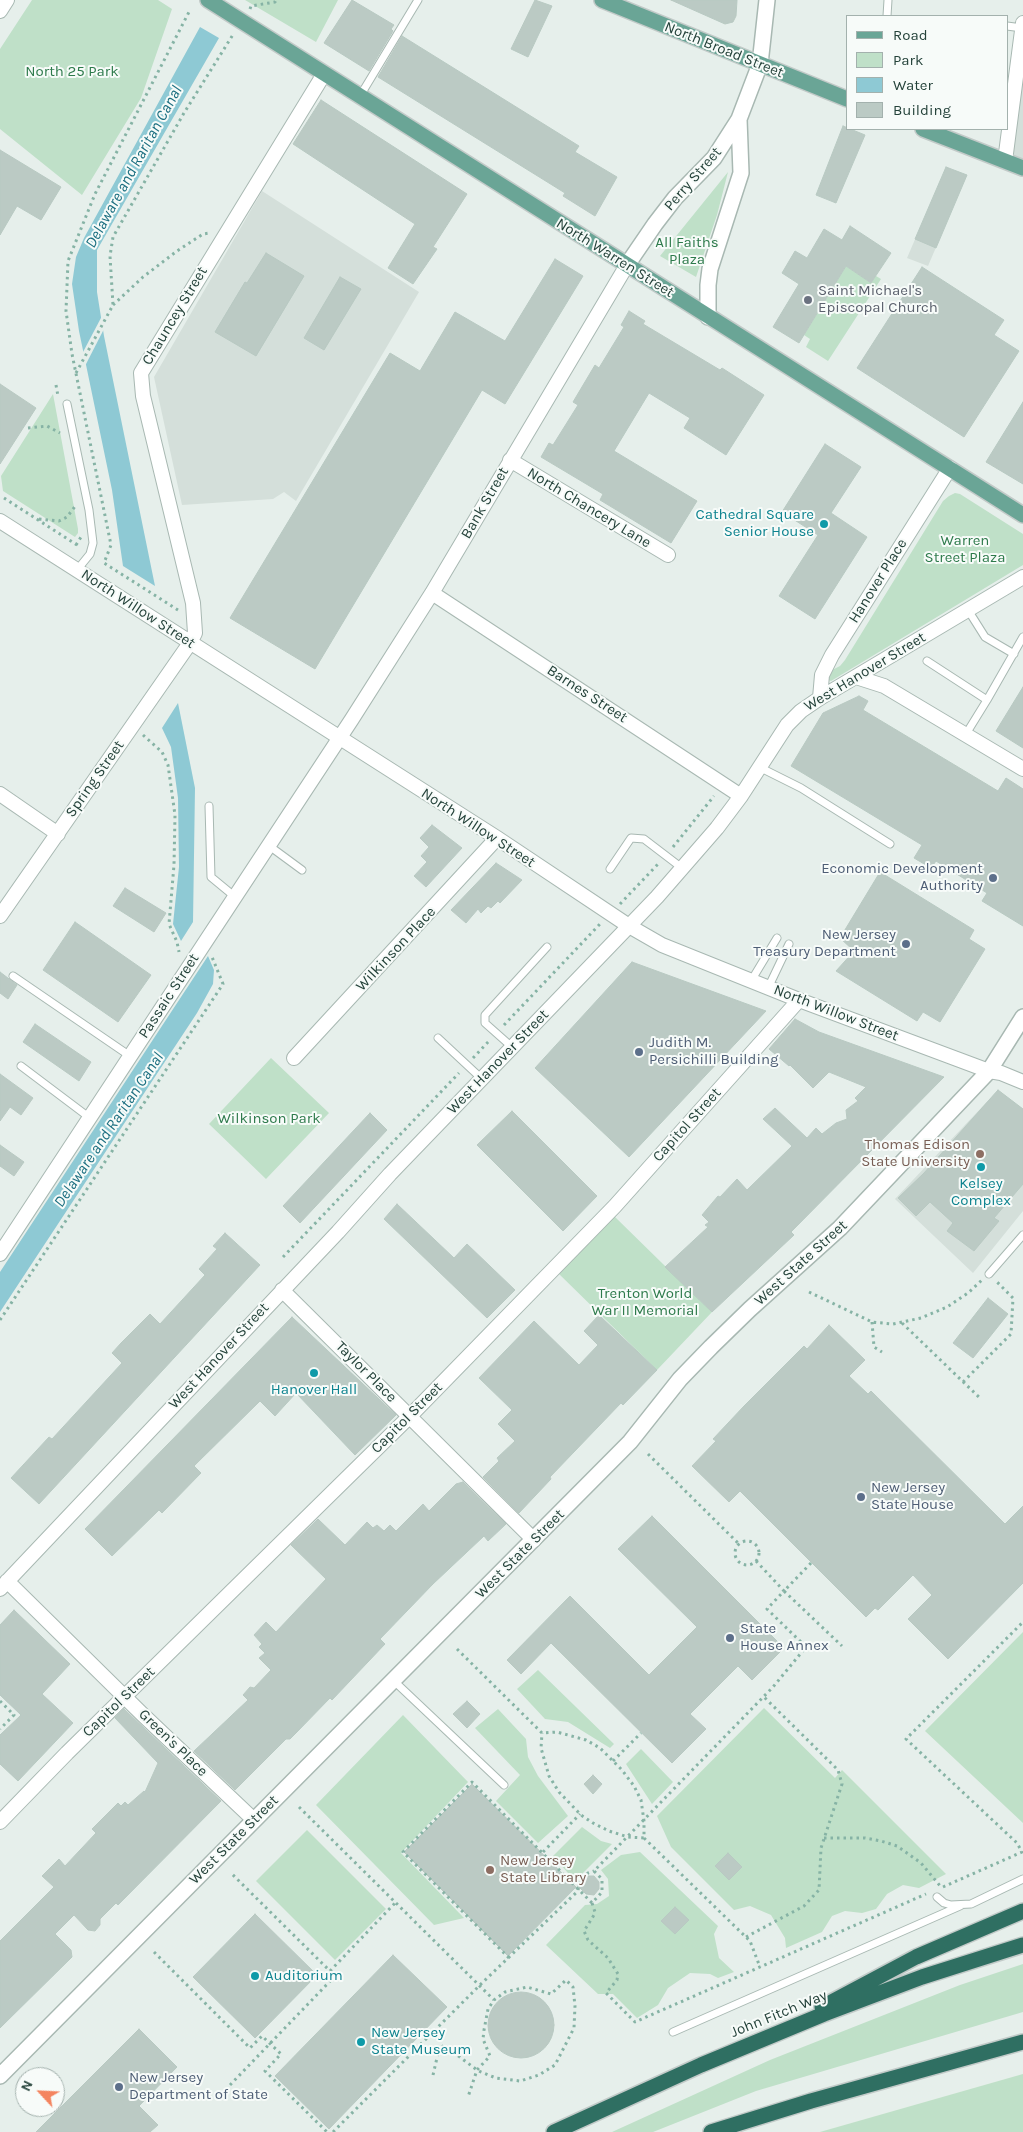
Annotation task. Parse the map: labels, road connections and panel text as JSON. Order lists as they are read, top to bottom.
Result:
{
  "streets": {
    "highway": ["John Fitch Way"],
    "main road": ["North Broad Street", "North Warren Street"],
    "street": [
      "Perry Street",
      "Chauncey Street",
      "Bank Street",
      "North Chancery Lane",
      "Hanover Place",
      "North Willow Street",
      "West Hanover Street",
      "Barnes Street",
      "Spring Street",
      "Wilkinson Place",
      "Passaic Street",
      "Capitol Street",
      "West State Street",
      "Taylor Place",
      "Green's Place"
    ]
  },
  "crossings": [
    ["North Broad Street", "Perry Street"],
    ["Perry Street", "North Warren Street"],
    ["Perry Street", "Bank Street"],
    ["North Warren Street", "Chauncey Street"],
    ["North Warren Street", "Bank Street"],
    ["North Warren Street", "Hanover Place"],
    ["Chauncey Street", "North Willow Street"],
    ["Chauncey Street", "Spring Street"],
    ["Bank Street", "North Chancery Lane"],
    ["Bank Street", "North Willow Street"],
    ["Bank Street", "Barnes Street"],
    ["Bank Street", "Passaic Street"],
    ["Hanover Place", "West Hanover Street"],
    ["North Willow Street", "West Hanover Street"],
    ["North Willow Street", "Spring Street"],
    ["North Willow Street", "Wilkinson Place"],
    ["North Willow Street", "Passaic Street"],
    ["North Willow Street", "Capitol Street"],
    ["North Willow Street", "West State Street"],
    ["West Hanover Street", "Barnes Street"],
    ["West Hanover Street", "Taylor Place"],
    ["West Hanover Street", "Green's Place"],
    ["Capitol Street", "Taylor Place"],
    ["Capitol Street", "Green's Place"],
    ["West State Street", "Taylor Place"],
    ["West State Street", "Green's Place"]
  ],
  "water": ["Delaware and Raritan Canal"],
  "parks": [
    "North 25 Park",
    "All Faiths Plaza",
    "Warren Street Plaza",
    "Wilkinson Park",
    "Trenton World War II Memorial"
  ],
  "places": [
    "Saint Michael's Episcopal Church",
    "Cathedral Square Senior House",
    "Economic Development Authority",
    "New Jersey Treasury Department",
    "Judith M. Persichilli Building",
    "Thomas Edison State University",
    "Kelsey Complex",
    "Hanover Hall",
    "New Jersey State House",
    "State House Annex",
    "New Jersey State Library",
    "Auditorium",
    "New Jersey State Museum",
    "New Jersey Department of State"
  ],
  "legend": [
    "Road",
    "Park",
    "Water",
    "Building"
  ],
  "north": "top left"
}
